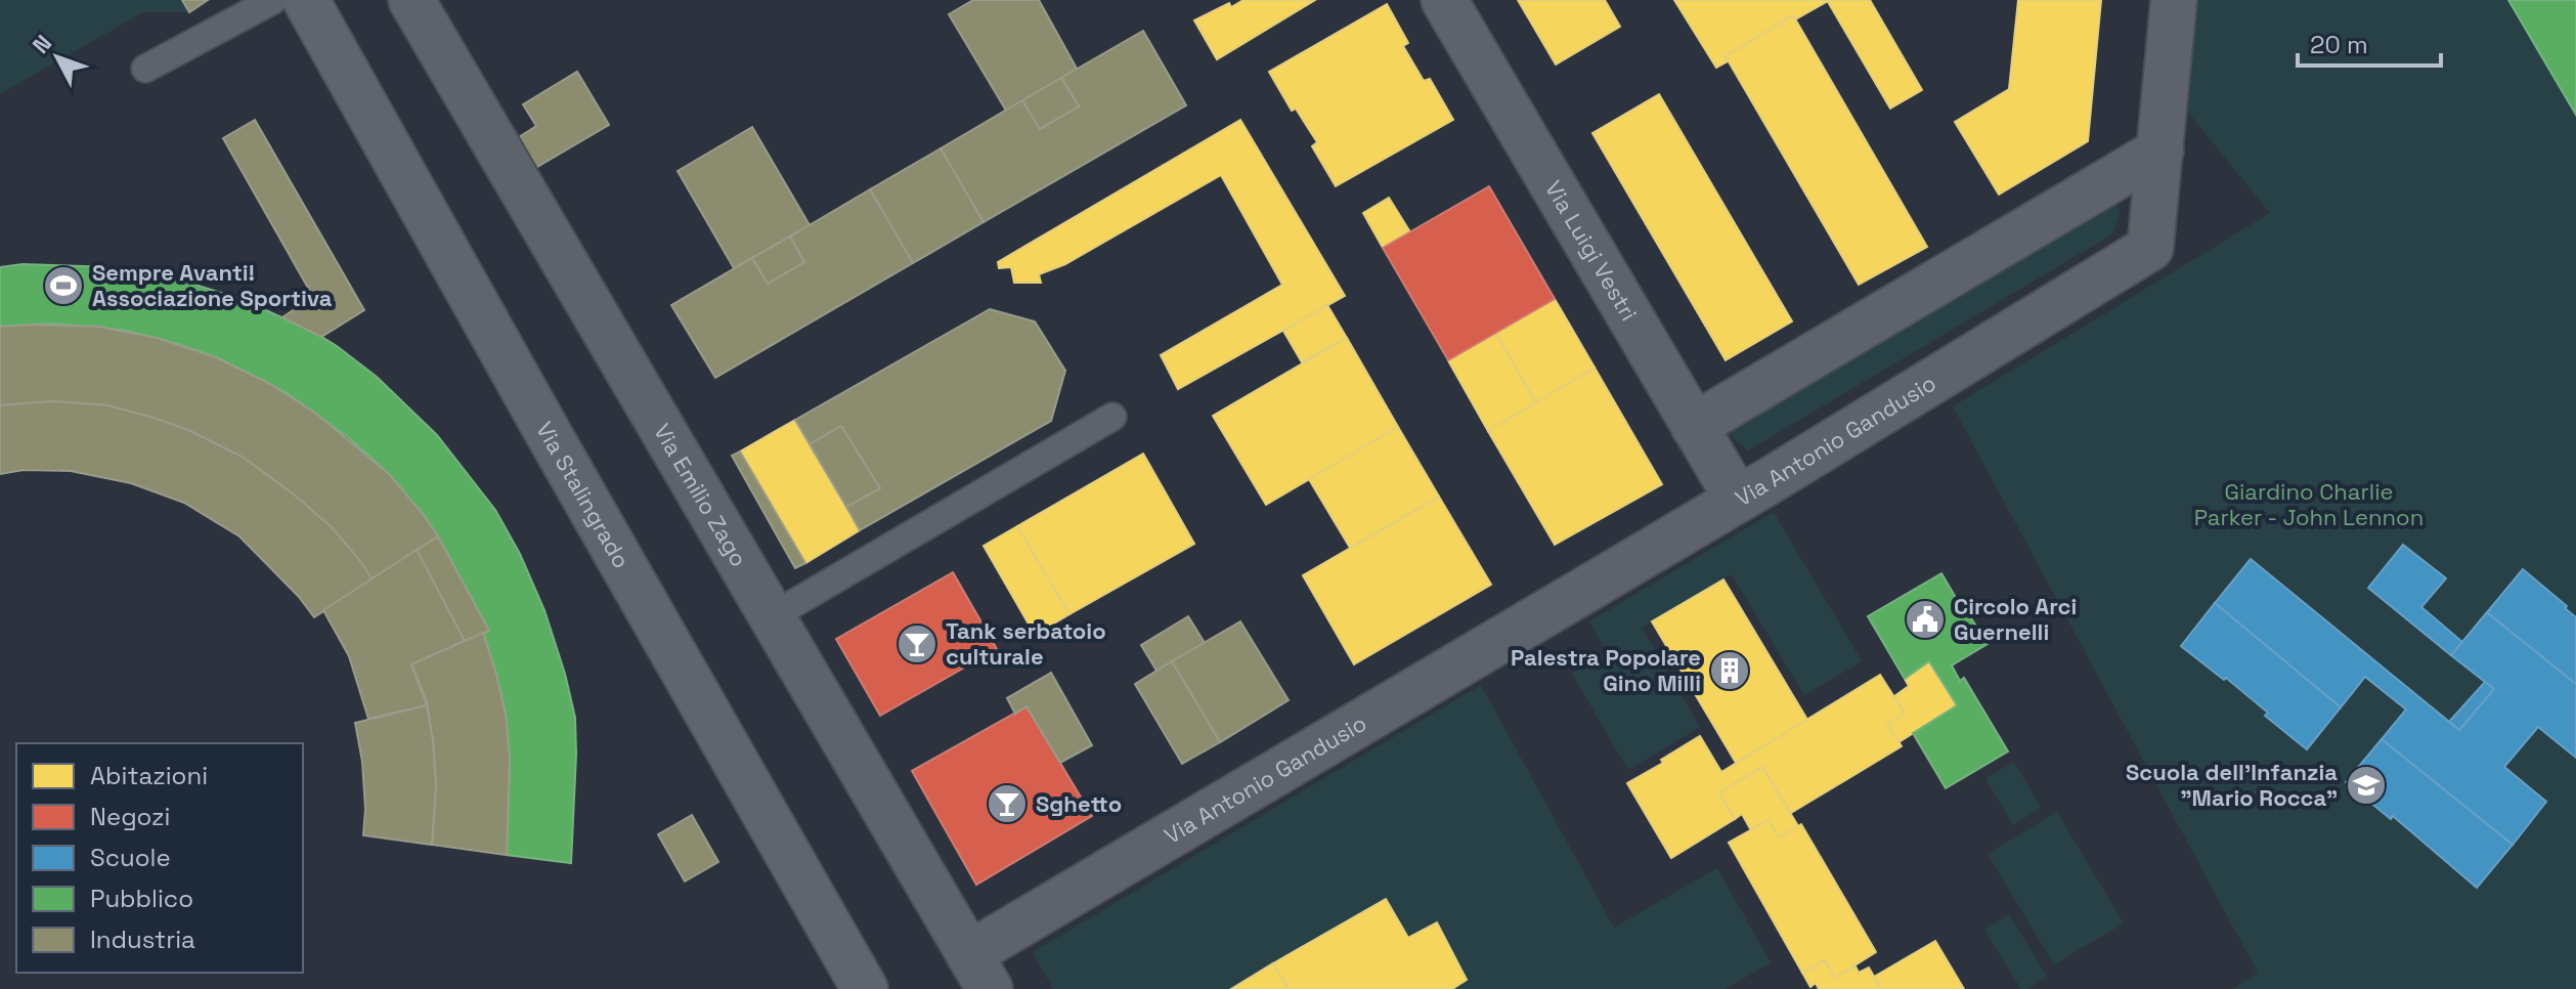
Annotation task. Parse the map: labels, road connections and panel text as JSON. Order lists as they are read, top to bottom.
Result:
{
  "streets": {
    "main road": ["Via Stalingrado"],
    "street": ["Via Luigi Vestri", "Via Antonio Gandusio", "Via Emilio Zago"]
  },
  "crossings": [
    ["Via Luigi Vestri", "Via Antonio Gandusio"],
    ["Via Antonio Gandusio", "Via Emilio Zago"]
  ],
  "parks": ["Giardino Charlie Parker - John Lennon"],
  "places": {
    "sports": ["Sempre Avanti! Associazione Sportiva"],
    "public building": ["Circolo Arci Guernelli"],
    "bar": ["Tank serbatoio culturale", "Sghetto"],
    "building": ["Palestra Popolare Gino Milli"],
    "school or university": ["Scuola dell'Infanzia \"Mario Rocca\""]
  },
  "legend": [
    "Abitazioni",
    "Negozi",
    "Scuole",
    "Pubblico",
    "Industria"
  ],
  "scale_bar": "20 m",
  "north": "top left"
}
